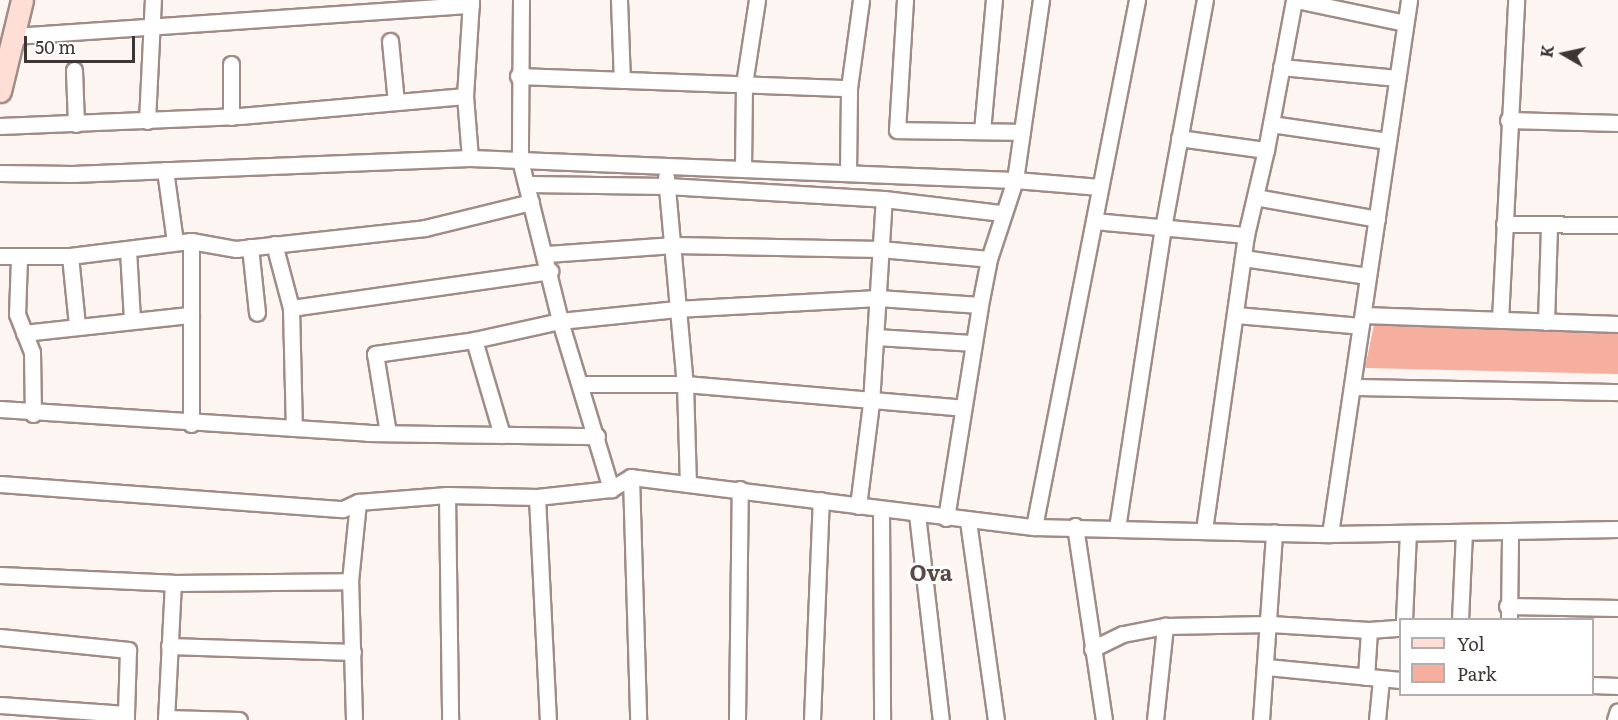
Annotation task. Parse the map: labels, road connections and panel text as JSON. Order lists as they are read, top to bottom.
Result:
{
  "districts": ["Ova"],
  "legend": ["Yol", "Park"],
  "scale_bar": "50 m",
  "north": "left"
}
